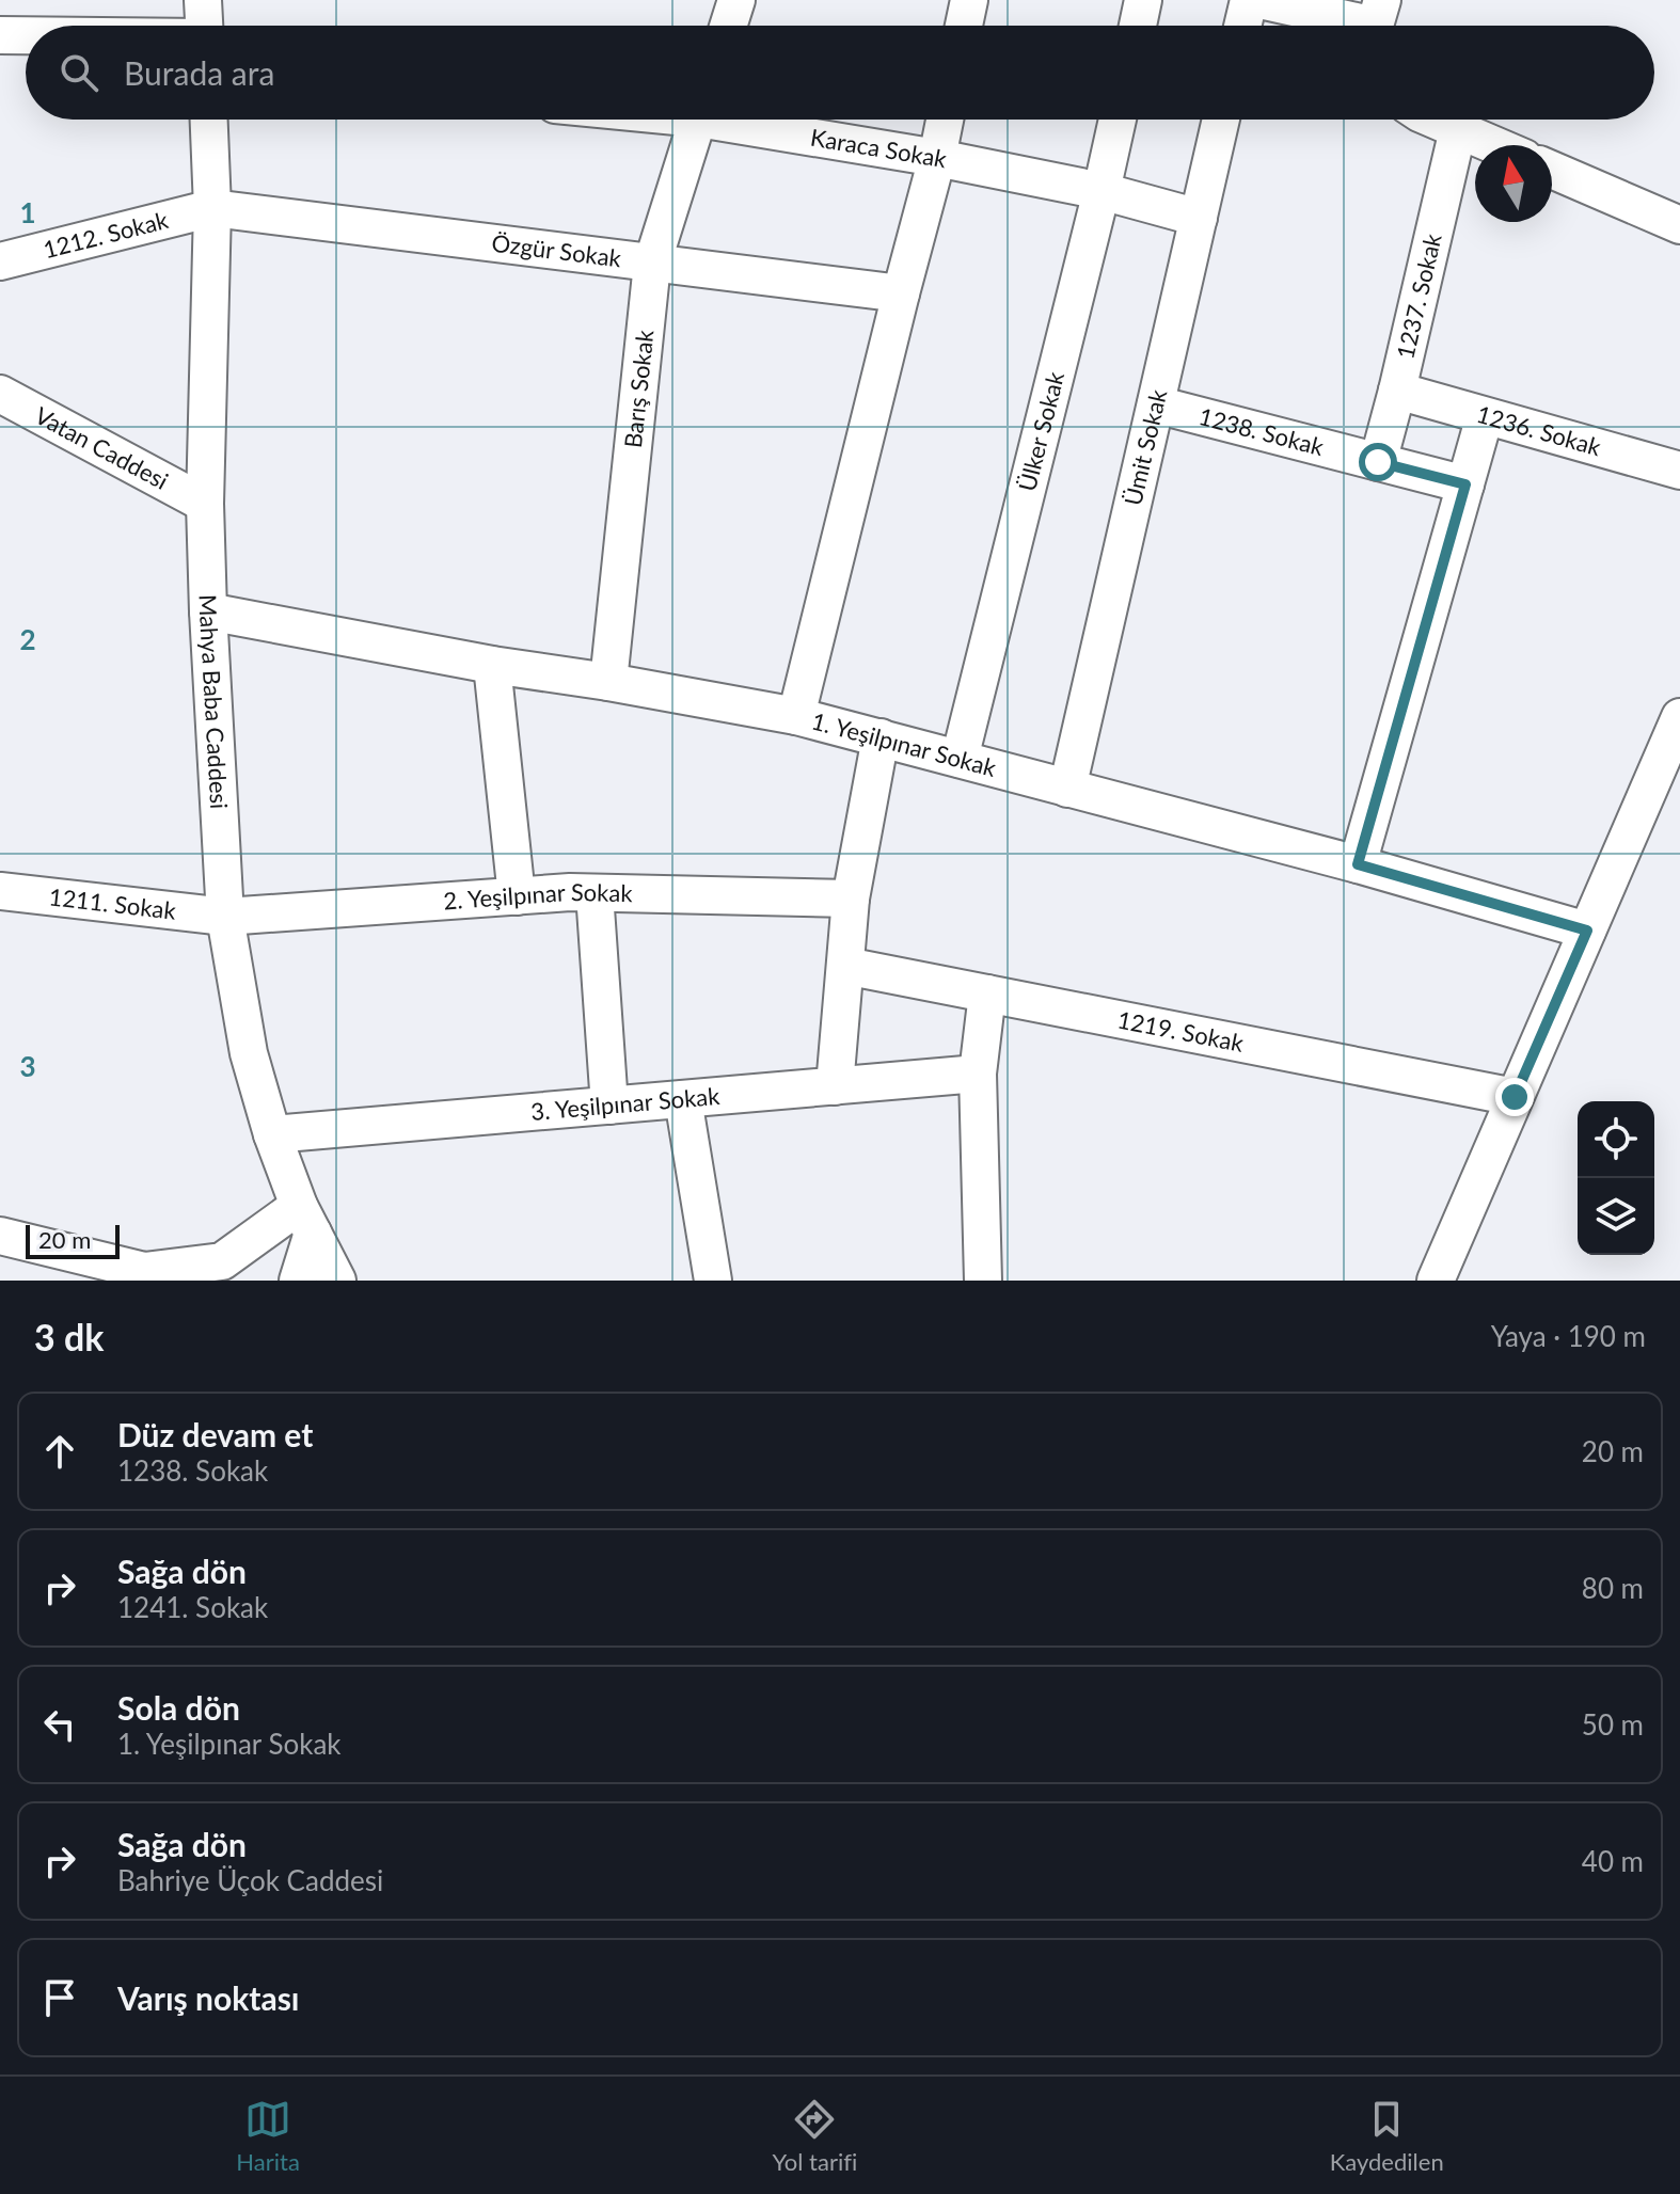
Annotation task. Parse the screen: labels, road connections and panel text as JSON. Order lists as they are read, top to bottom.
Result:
{
  "streets": {
    "street": [
      "Karaca Sokak",
      "1212. Sokak",
      "Özgür Sokak",
      "1237. Sokak",
      "Barış Sokak",
      "1236. Sokak",
      "Ülker Sokak",
      "1238. Sokak",
      "Ümit Sokak",
      "Vatan Caddesi",
      "Mahya Baba Caddesi",
      "1. Yeşilpınar Sokak",
      "2. Yeşilpınar Sokak",
      "1211. Sokak",
      "1219. Sokak",
      "3. Yeşilpınar Sokak"
    ]
  },
  "crossings": [
    ["Karaca Sokak", "Ülker Sokak"],
    ["Karaca Sokak", "Ümit Sokak"],
    ["1212. Sokak", "Özgür Sokak"],
    ["1212. Sokak", "Mahya Baba Caddesi"],
    ["Özgür Sokak", "Barış Sokak"],
    ["Özgür Sokak", "Mahya Baba Caddesi"],
    ["1237. Sokak", "1236. Sokak"],
    ["1237. Sokak", "1238. Sokak"],
    ["Barış Sokak", "1. Yeşilpınar Sokak"],
    ["Ülker Sokak", "1. Yeşilpınar Sokak"],
    ["1238. Sokak", "Ümit Sokak"],
    ["Ümit Sokak", "1. Yeşilpınar Sokak"],
    ["Vatan Caddesi", "Mahya Baba Caddesi"],
    ["Mahya Baba Caddesi", "1. Yeşilpınar Sokak"],
    ["Mahya Baba Caddesi", "2. Yeşilpınar Sokak"],
    ["Mahya Baba Caddesi", "1211. Sokak"],
    ["Mahya Baba Caddesi", "3. Yeşilpınar Sokak"],
    ["2. Yeşilpınar Sokak", "1211. Sokak"]
  ],
  "scale_bar": "20 m",
  "north": "top",
  "page": {
    "search": "Burada ara",
    "scale": "20 m",
    "heading": ["3 dk", "Yaya · 190 m"],
    "list": [
      ["Düz devam et", "1238. Sokak", "20 m"],
      ["Sağa dön", "1241. Sokak", "80 m"],
      ["Sola dön", "1. Yeşilpınar Sokak", "50 m"],
      ["Sağa dön", "Bahriye Üçok Caddesi", "40 m"],
      "Varış noktası"
    ],
    "nav": ["Harita", "Yol tarifi", "Kaydedilen"]
  },
  "grid": {
    "rows": ["1", "2", "3"]
  }
}
